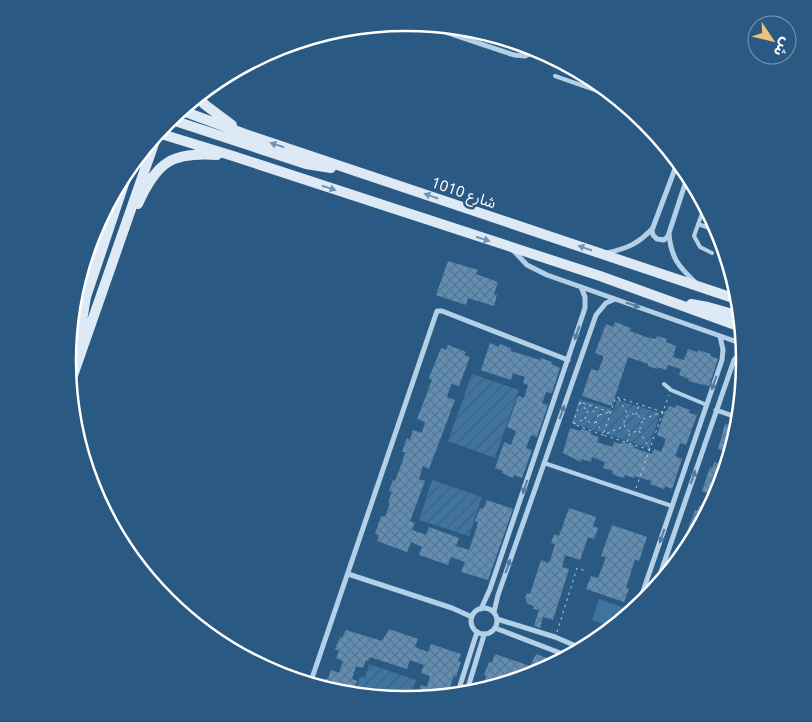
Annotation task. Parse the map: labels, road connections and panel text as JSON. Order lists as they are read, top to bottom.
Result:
{
  "streets": {
    "street": ["شارع 1010"]
  },
  "north": "bottom right"
}
